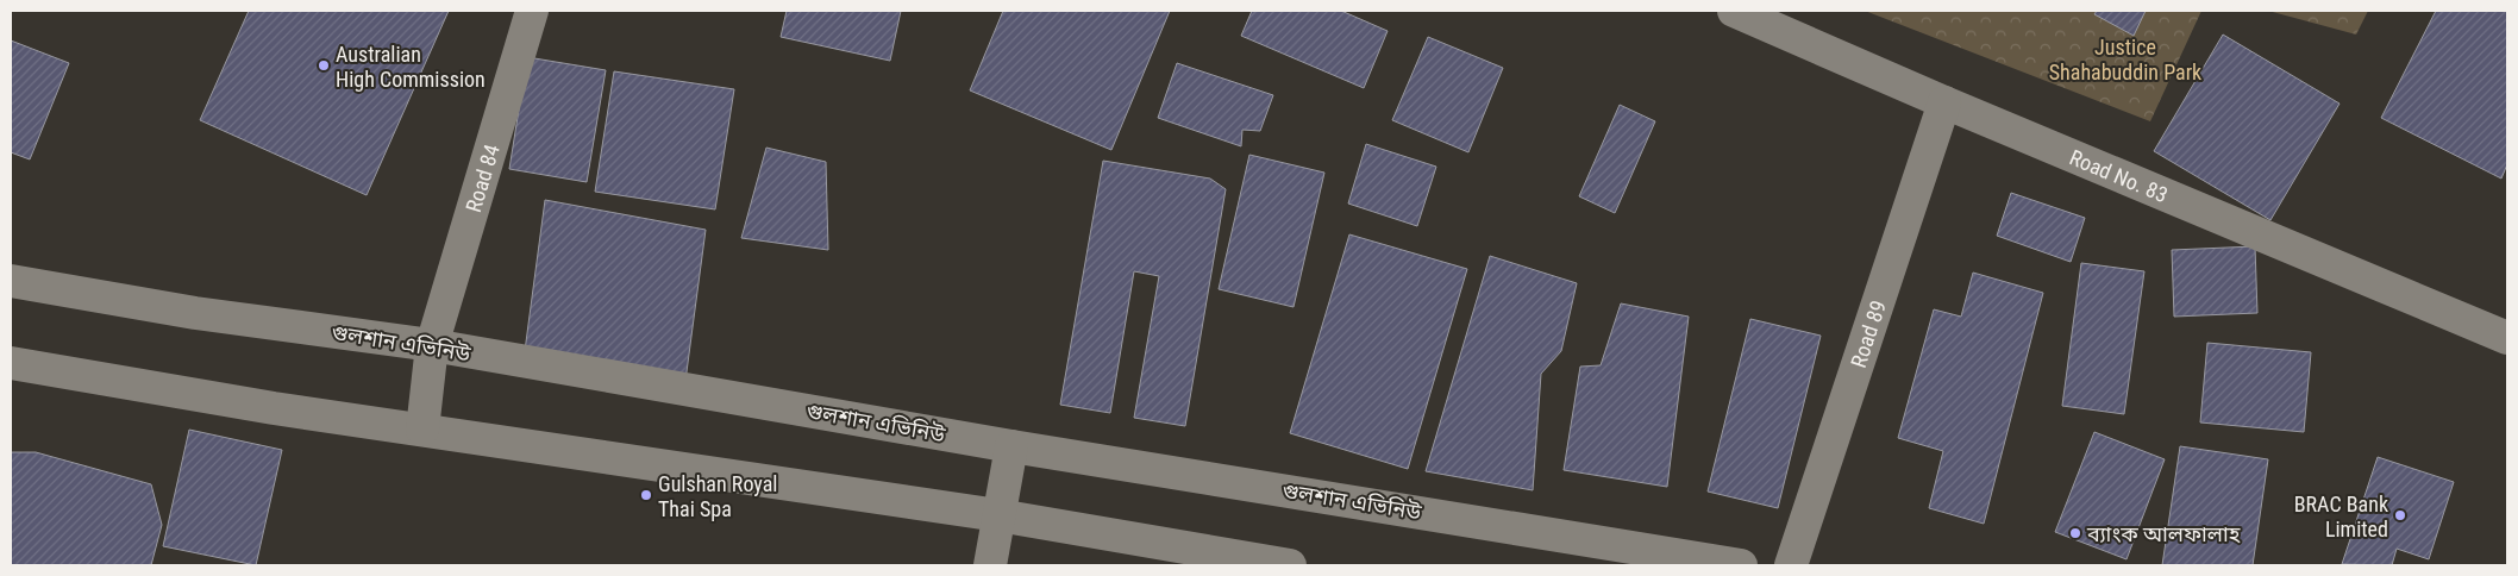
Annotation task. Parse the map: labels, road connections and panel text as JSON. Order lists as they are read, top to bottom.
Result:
{
  "streets": {
    "street": [
      "Road No. 83",
      "Road 84",
      "Road 89",
      "গুলশান এভিনিউ"
    ]
  },
  "crossings": [
    ["Road No. 83", "Road 89"],
    ["Road 84", "গুলশান এভিনিউ"]
  ],
  "parks": ["Justice Shahabuddin Park"],
  "places": [
    "Australian High Commission",
    "Gulshan Royal Thai Spa",
    "BRAC Bank Limited",
    "ব্যাংক আলফালাহ"
  ]
}
